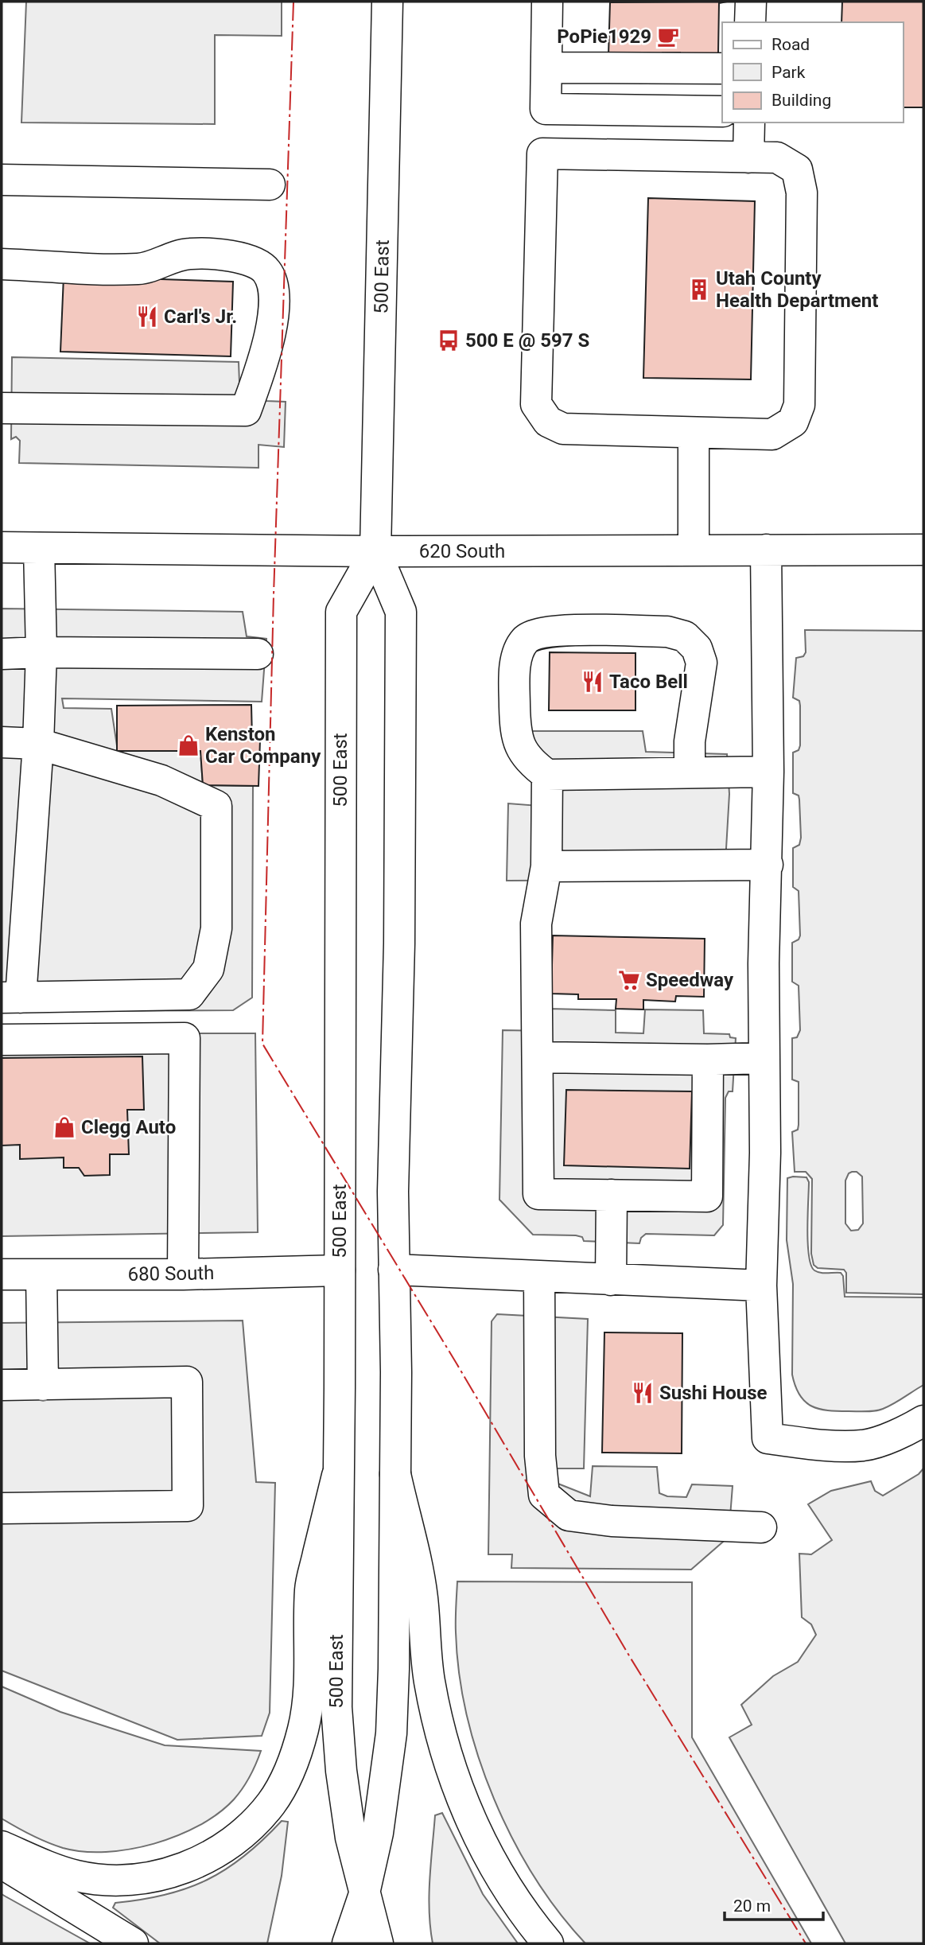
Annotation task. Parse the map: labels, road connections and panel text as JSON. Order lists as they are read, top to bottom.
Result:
{
  "streets": {
    "main road": ["500 East", "620 South", "680 South"]
  },
  "crossings": [
    ["500 East", "620 South"],
    ["500 East", "680 South"]
  ],
  "places": {
    "cafe": ["PoPie1929"],
    "building": ["Utah County Health Department"],
    "restaurant": ["Carl's Jr.", "Taco Bell", "Sushi House"],
    "bus stop": ["500 E @ 597 S"],
    "shop": ["Kenston Car Company", "Clegg Auto"],
    "supermarket": ["Speedway"]
  },
  "legend": ["Road", "Park", "Building"],
  "scale_bar": "20 m"
}
